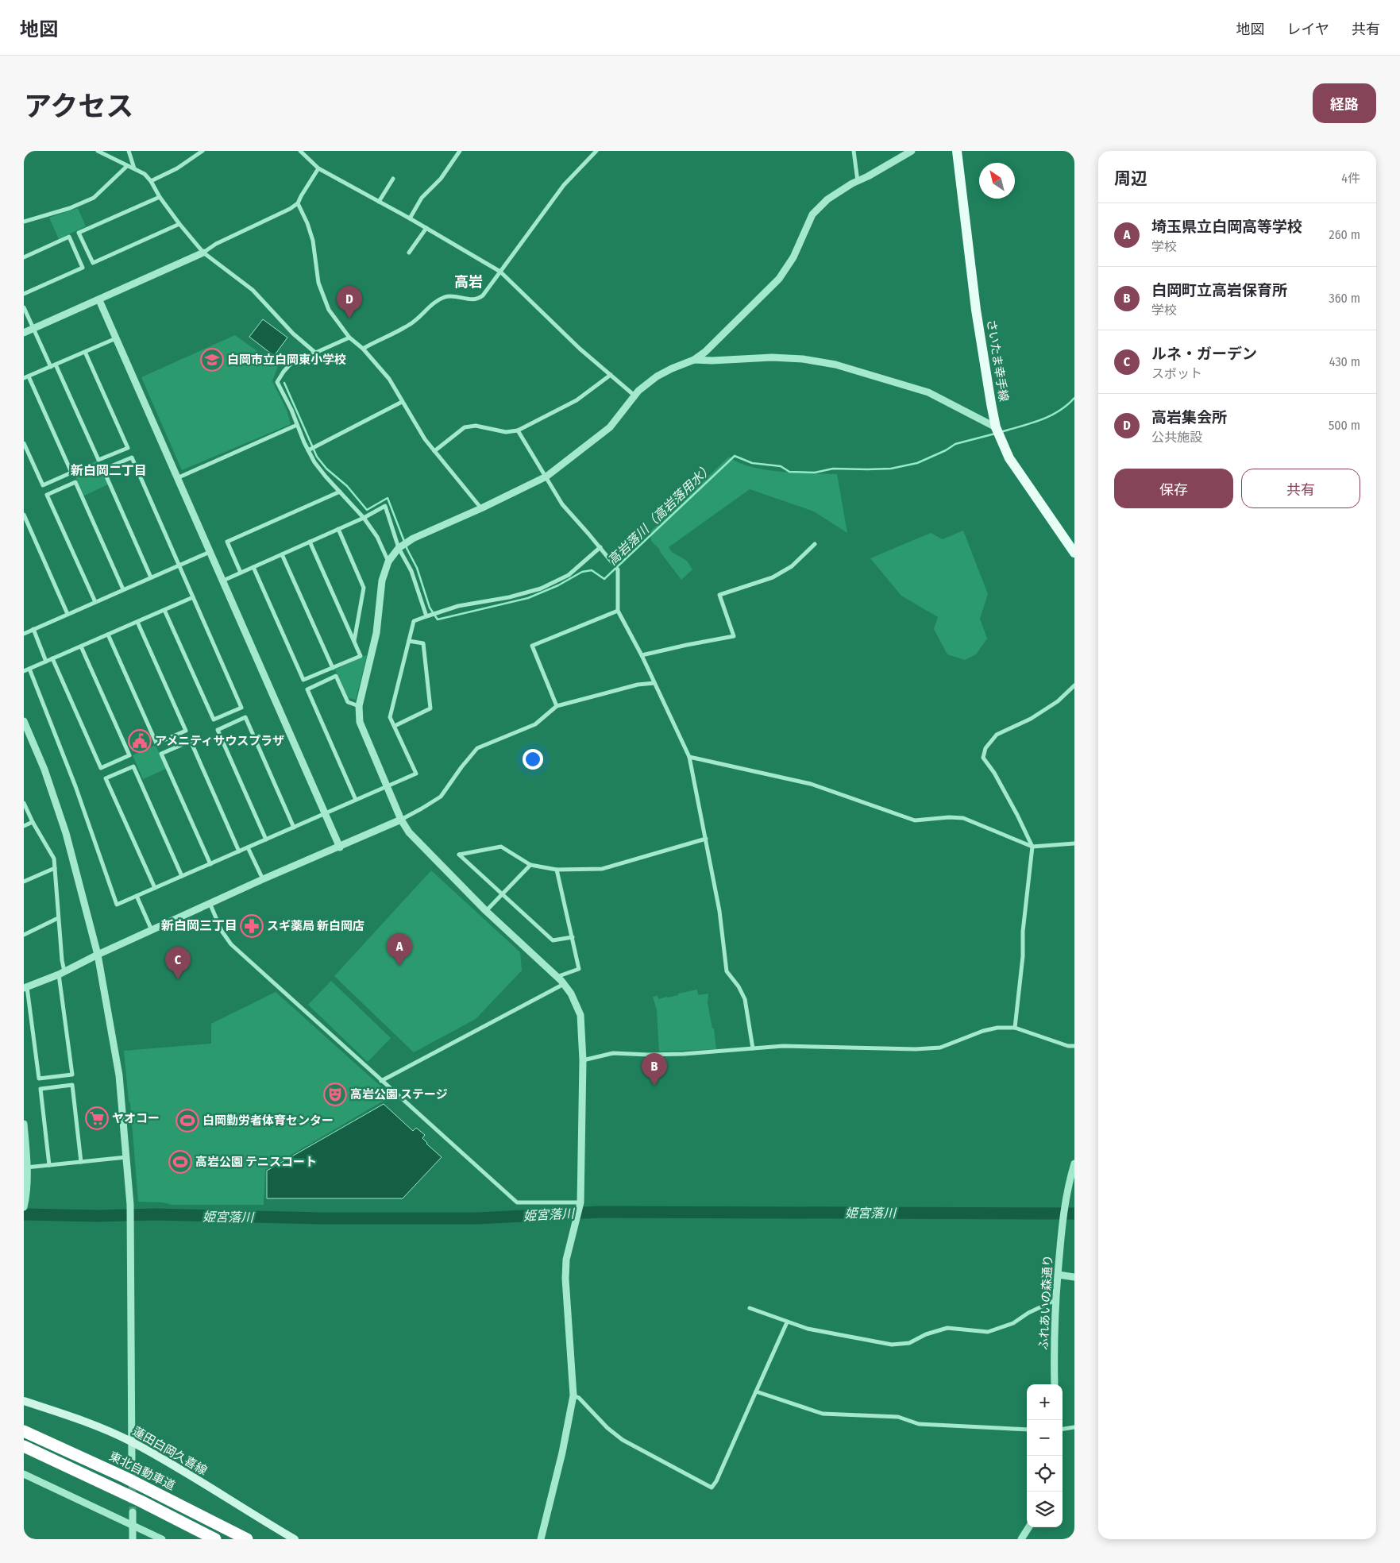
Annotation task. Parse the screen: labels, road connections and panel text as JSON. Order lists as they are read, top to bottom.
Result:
{
  "streets": {
    "highway": ["東北自動車道"],
    "main road": ["さいたま幸手線", "蓮田白岡久喜線"],
    "street": ["ふれあいの森通り"]
  },
  "districts": ["高岩", "新白岡二丁目", "新白岡三丁目"],
  "water": ["高岩落川（高岩落用水）", "姫宮落川"],
  "places": {
    "school or university": ["白岡市立白岡東小学校"],
    "public building": ["アメニティサウスプラザ"],
    "pharmacy": ["スギ薬局 新白岡店"],
    "theatre": ["高岩公園 ステージ"],
    "supermarket": ["ヤオコー"],
    "sports": ["白岡勤労者体育センター", "高岩公園 テニスコート"]
  },
  "north": "top left",
  "page": {
    "header": "地図",
    "nav": ["地図", "レイヤ", "共有"],
    "title": "アクセス",
    "buttons": [
      "経路",
      ["保存", "共有"]
    ],
    "heading": ["周辺", "4件"],
    "list": [
      {
        "mark": "A",
        "name": "埼玉県立白岡高等学校",
        "note": "学校",
        "value": "260 m"
      },
      {
        "mark": "B",
        "name": "白岡町立高岩保育所",
        "note": "学校",
        "value": "360 m"
      },
      {
        "mark": "C",
        "name": "ルネ・ガーデン",
        "note": "スポット",
        "value": "430 m"
      },
      {
        "mark": "D",
        "name": "高岩集会所",
        "note": "公共施設",
        "value": "500 m"
      }
    ],
    "pins": [
      "D",
      "A",
      "C",
      "B"
    ],
    "map_buttons": ["+", "−"]
  }
}
